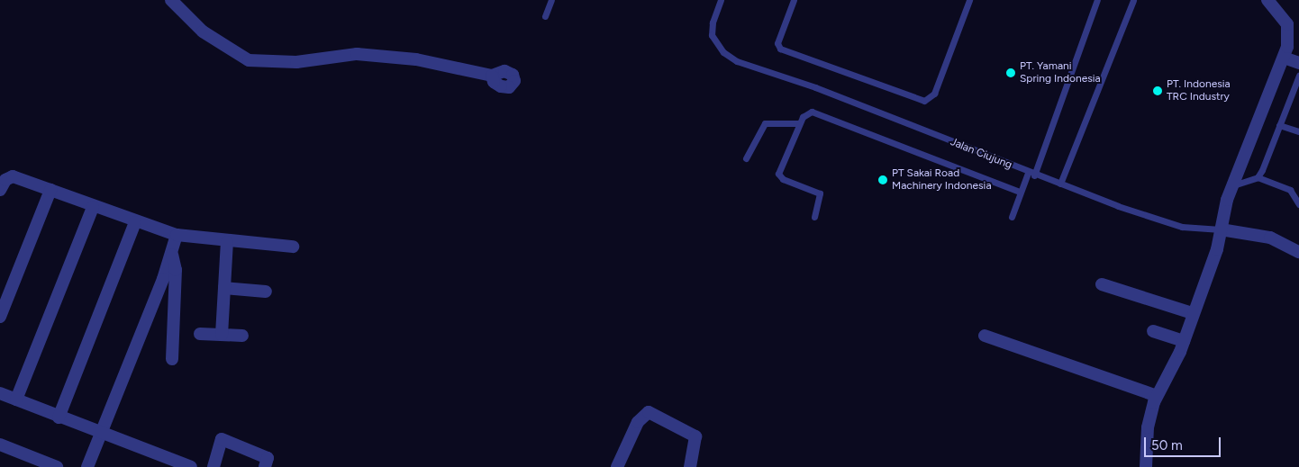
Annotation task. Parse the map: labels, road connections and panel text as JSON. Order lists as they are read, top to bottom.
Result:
{
  "streets": {
    "street": ["Jalan Ciujung"]
  },
  "places": ["PT. Yamani Spring Indonesia", "PT. Indonesia TRC Industry", "PT Sakai Road Machinery Indonesia"],
  "scale_bar": "50 m"
}
